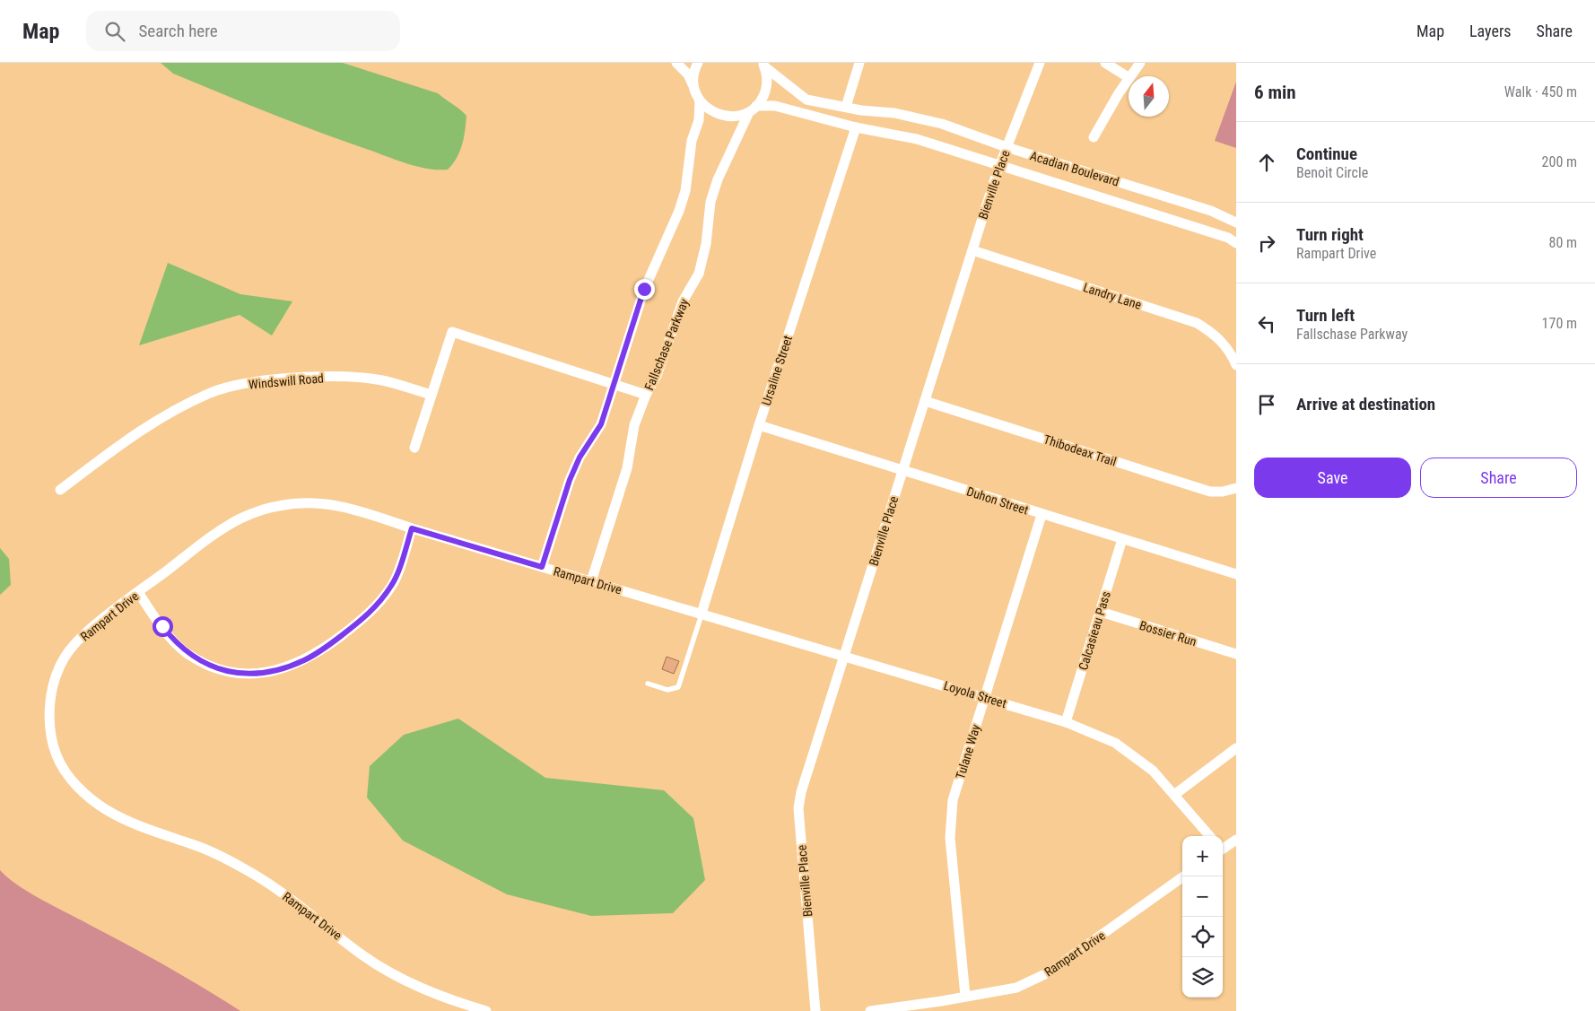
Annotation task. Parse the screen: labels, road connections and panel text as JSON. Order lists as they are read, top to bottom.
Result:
{
  "streets": {
    "street": [
      "Acadian Boulevard",
      "Bienville Place",
      "Landry Lane",
      "Fallschase Parkway",
      "Ursaline Street",
      "Windswill Road",
      "Thibodeax Trail",
      "Duhon Street",
      "Rampart Drive",
      "Calcasieau Pass",
      "Bossier Run",
      "Loyola Street",
      "Tulane Way"
    ]
  },
  "crossings": [
    ["Acadian Boulevard", "Bienville Place"],
    ["Acadian Boulevard", "Fallschase Parkway"],
    ["Acadian Boulevard", "Ursaline Street"],
    ["Bienville Place", "Landry Lane"],
    ["Bienville Place", "Thibodeax Trail"],
    ["Bienville Place", "Duhon Street"],
    ["Bienville Place", "Loyola Street"],
    ["Fallschase Parkway", "Rampart Drive"],
    ["Ursaline Street", "Duhon Street"],
    ["Ursaline Street", "Rampart Drive"],
    ["Ursaline Street", "Loyola Street"],
    ["Duhon Street", "Calcasieau Pass"],
    ["Duhon Street", "Tulane Way"],
    ["Rampart Drive", "Loyola Street"],
    ["Rampart Drive", "Tulane Way"],
    ["Calcasieau Pass", "Bossier Run"],
    ["Calcasieau Pass", "Loyola Street"],
    ["Loyola Street", "Tulane Way"]
  ],
  "north": "top",
  "page": {
    "header": "Map",
    "search": "Search here",
    "nav": ["Map", "Layers", "Share"],
    "heading": ["6 min", "Walk · 450 m"],
    "list": [
      ["Continue", "Benoit Circle", "200 m"],
      ["Turn right", "Rampart Drive", "80 m"],
      ["Turn left", "Fallschase Parkway", "170 m"],
      "Arrive at destination"
    ],
    "buttons": ["Save", "Share"],
    "map_buttons": ["+", "−"]
  }
}
